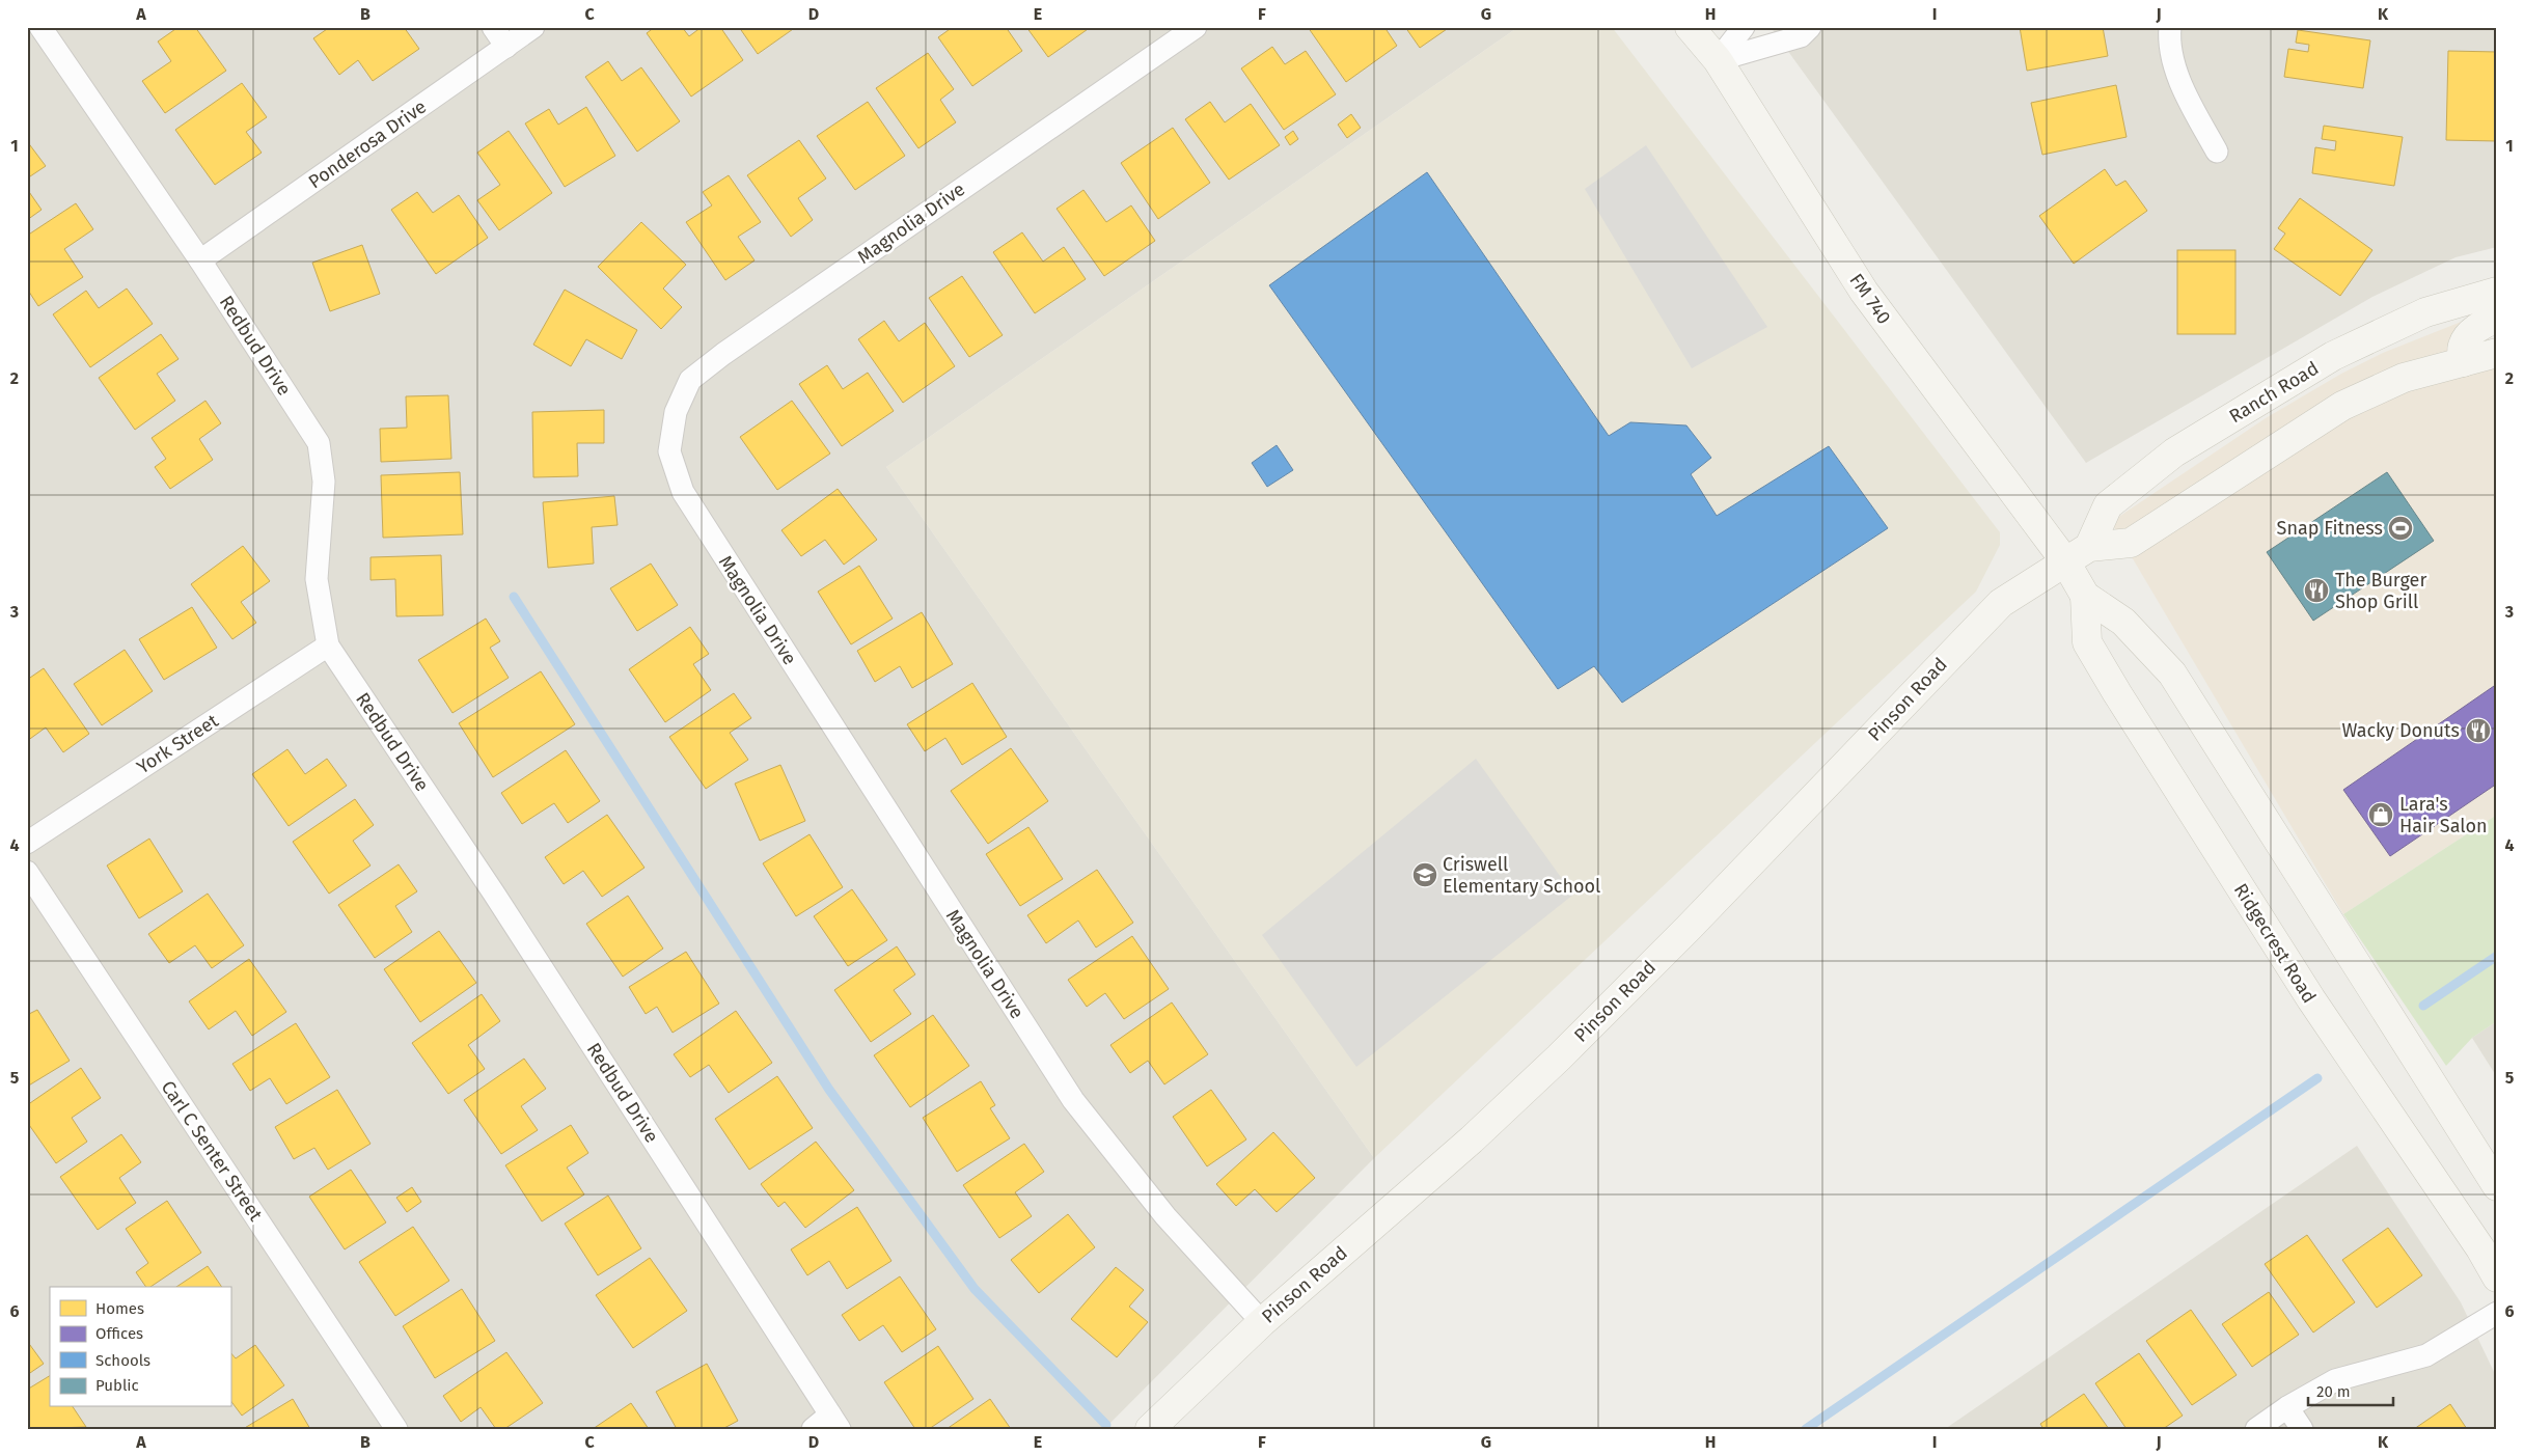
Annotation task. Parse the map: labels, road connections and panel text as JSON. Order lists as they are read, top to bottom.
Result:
{
  "streets": {
    "main road": [
      "FM 740",
      "Ranch Road",
      "Pinson Road",
      "Ridgecrest Road"
    ],
    "street": [
      "Ponderosa Drive",
      "Magnolia Drive",
      "Redbud Drive",
      "York Street",
      "Carl C Senter Street"
    ]
  },
  "crossings": [
    ["Ponderosa Drive", "Redbud Drive"],
    ["Magnolia Drive", "Pinson Road"],
    ["FM 740", "Pinson Road"],
    ["FM 740", "Ridgecrest Road"],
    ["Redbud Drive", "York Street"],
    ["Pinson Road", "Ridgecrest Road"]
  ],
  "places": {
    "sports": ["Snap Fitness"],
    "restaurant": ["The Burger Shop Grill", "Wacky Donuts"],
    "shop": ["Lara's Hair Salon"],
    "school or university": ["Criswell Elementary School"]
  },
  "legend": [
    "Homes",
    "Offices",
    "Schools",
    "Public"
  ],
  "scale_bar": "20 m",
  "grid": {
    "columns": [
      "A",
      "B",
      "C",
      "D",
      "E",
      "F",
      "G",
      "H",
      "I",
      "J",
      "K"
    ],
    "rows": [
      "1",
      "2",
      "3",
      "4",
      "5",
      "6"
    ]
  }
}
